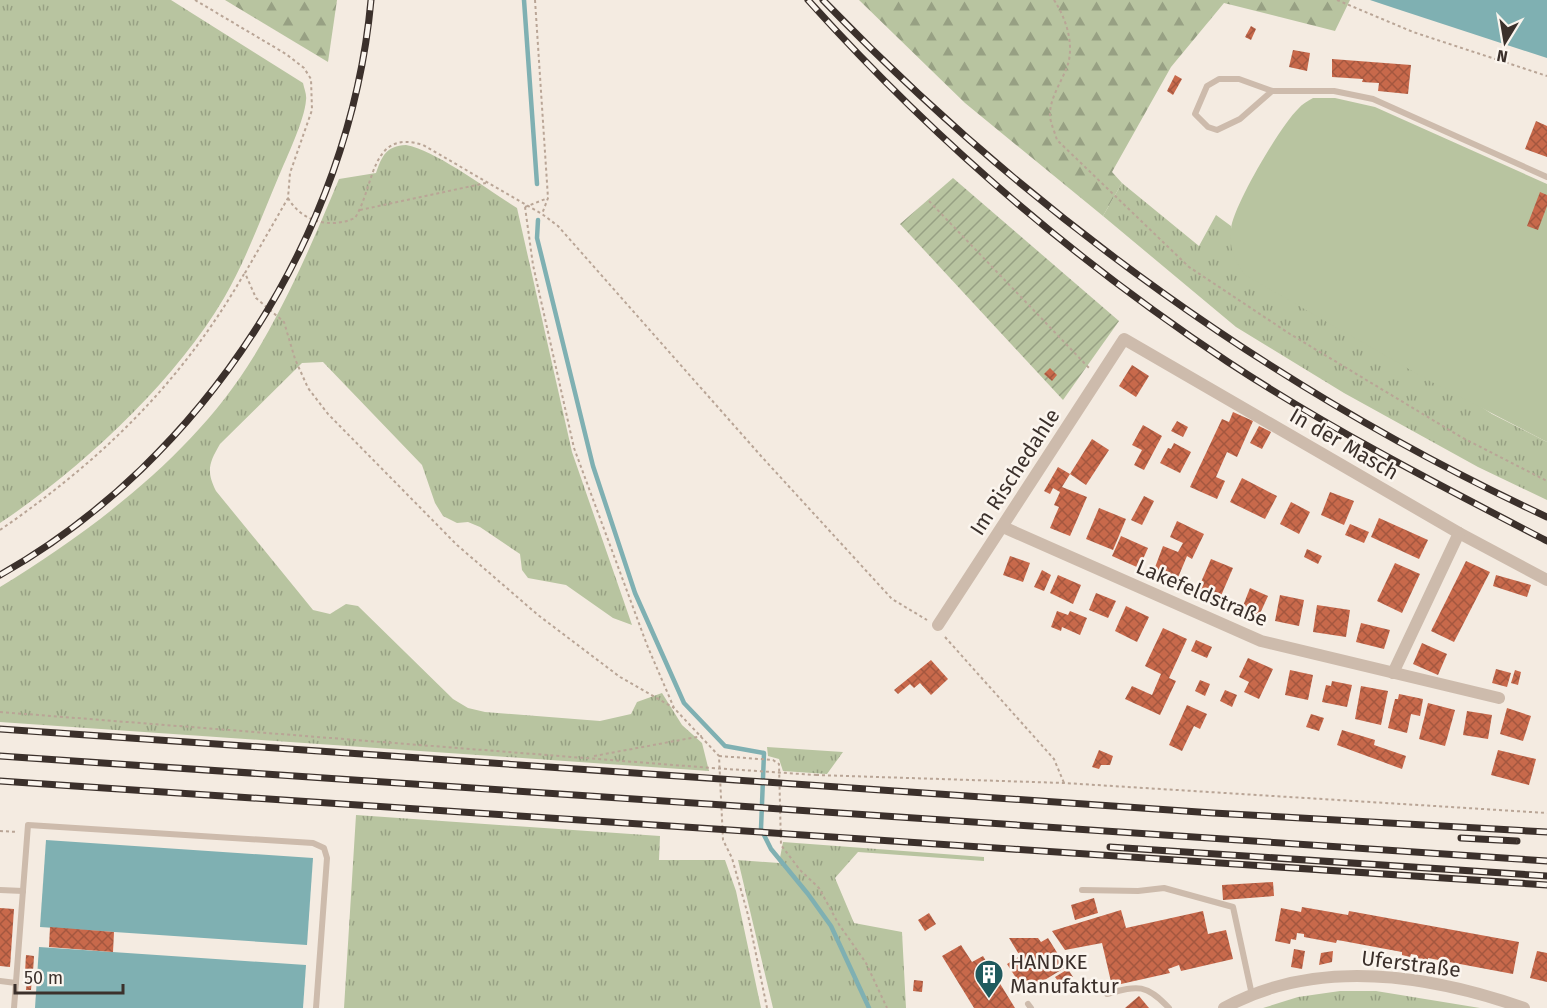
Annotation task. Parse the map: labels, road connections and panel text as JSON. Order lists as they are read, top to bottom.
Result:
{
  "streets": {
    "street": [
      "In der Masch",
      "Im Rischedahle",
      "Lakefeldstraße",
      "Uferstraße"
    ]
  },
  "crossings": [
    ["In der Masch", "Im Rischedahle"],
    ["Im Rischedahle", "Lakefeldstraße"]
  ],
  "places": {
    "building": ["HANDKE Manufaktur"]
  },
  "scale_bar": "50 m",
  "north": "bottom"
}
